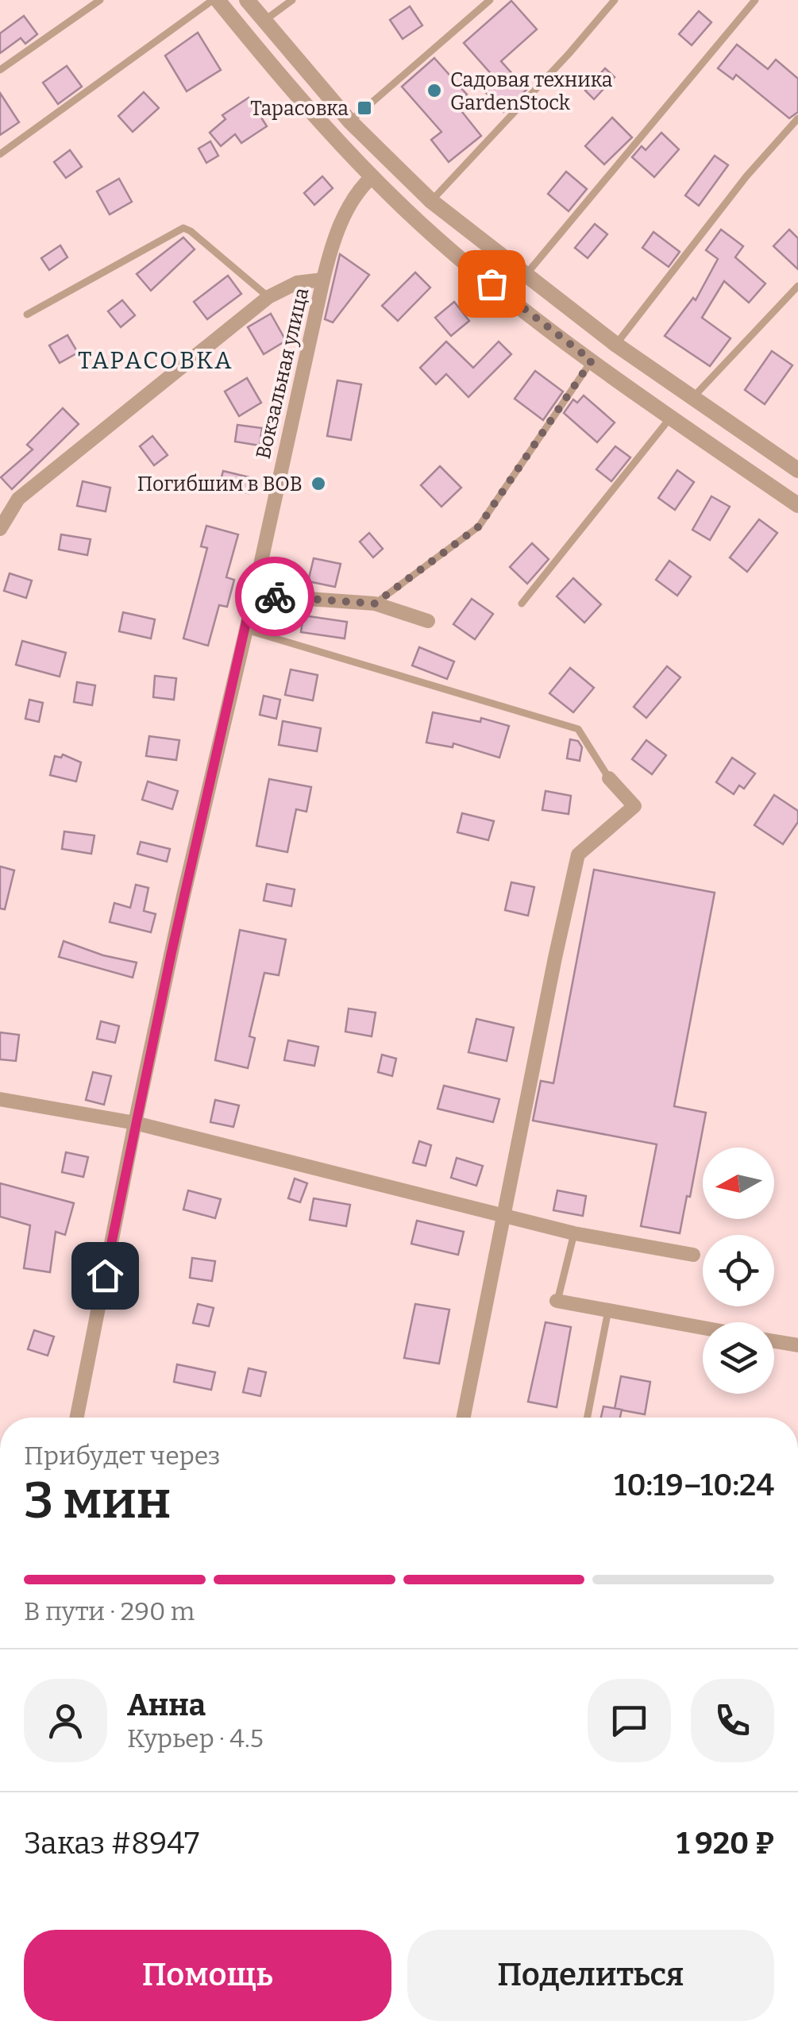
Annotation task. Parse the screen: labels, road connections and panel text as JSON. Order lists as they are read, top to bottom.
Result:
{
  "streets": {
    "street": ["Вокзальная улица"]
  },
  "districts": ["ТАРАСОВКА"],
  "places": {
    "other": ["Садовая техника GardenStock", "Погибшим в ВОВ"],
    "transit": ["Тарасовка"]
  },
  "north": "left",
  "page": {
    "heading": ["3 мин", "Прибудет через", "10:19–10:24"],
    "panel": [
      "Анна",
      "Курьер · 4.5",
      "Заказ #8947",
      "1 920 ₽"
    ],
    "bar": "В пути · 290 m",
    "buttons": ["Помощь", "Поделиться"]
  }
}
